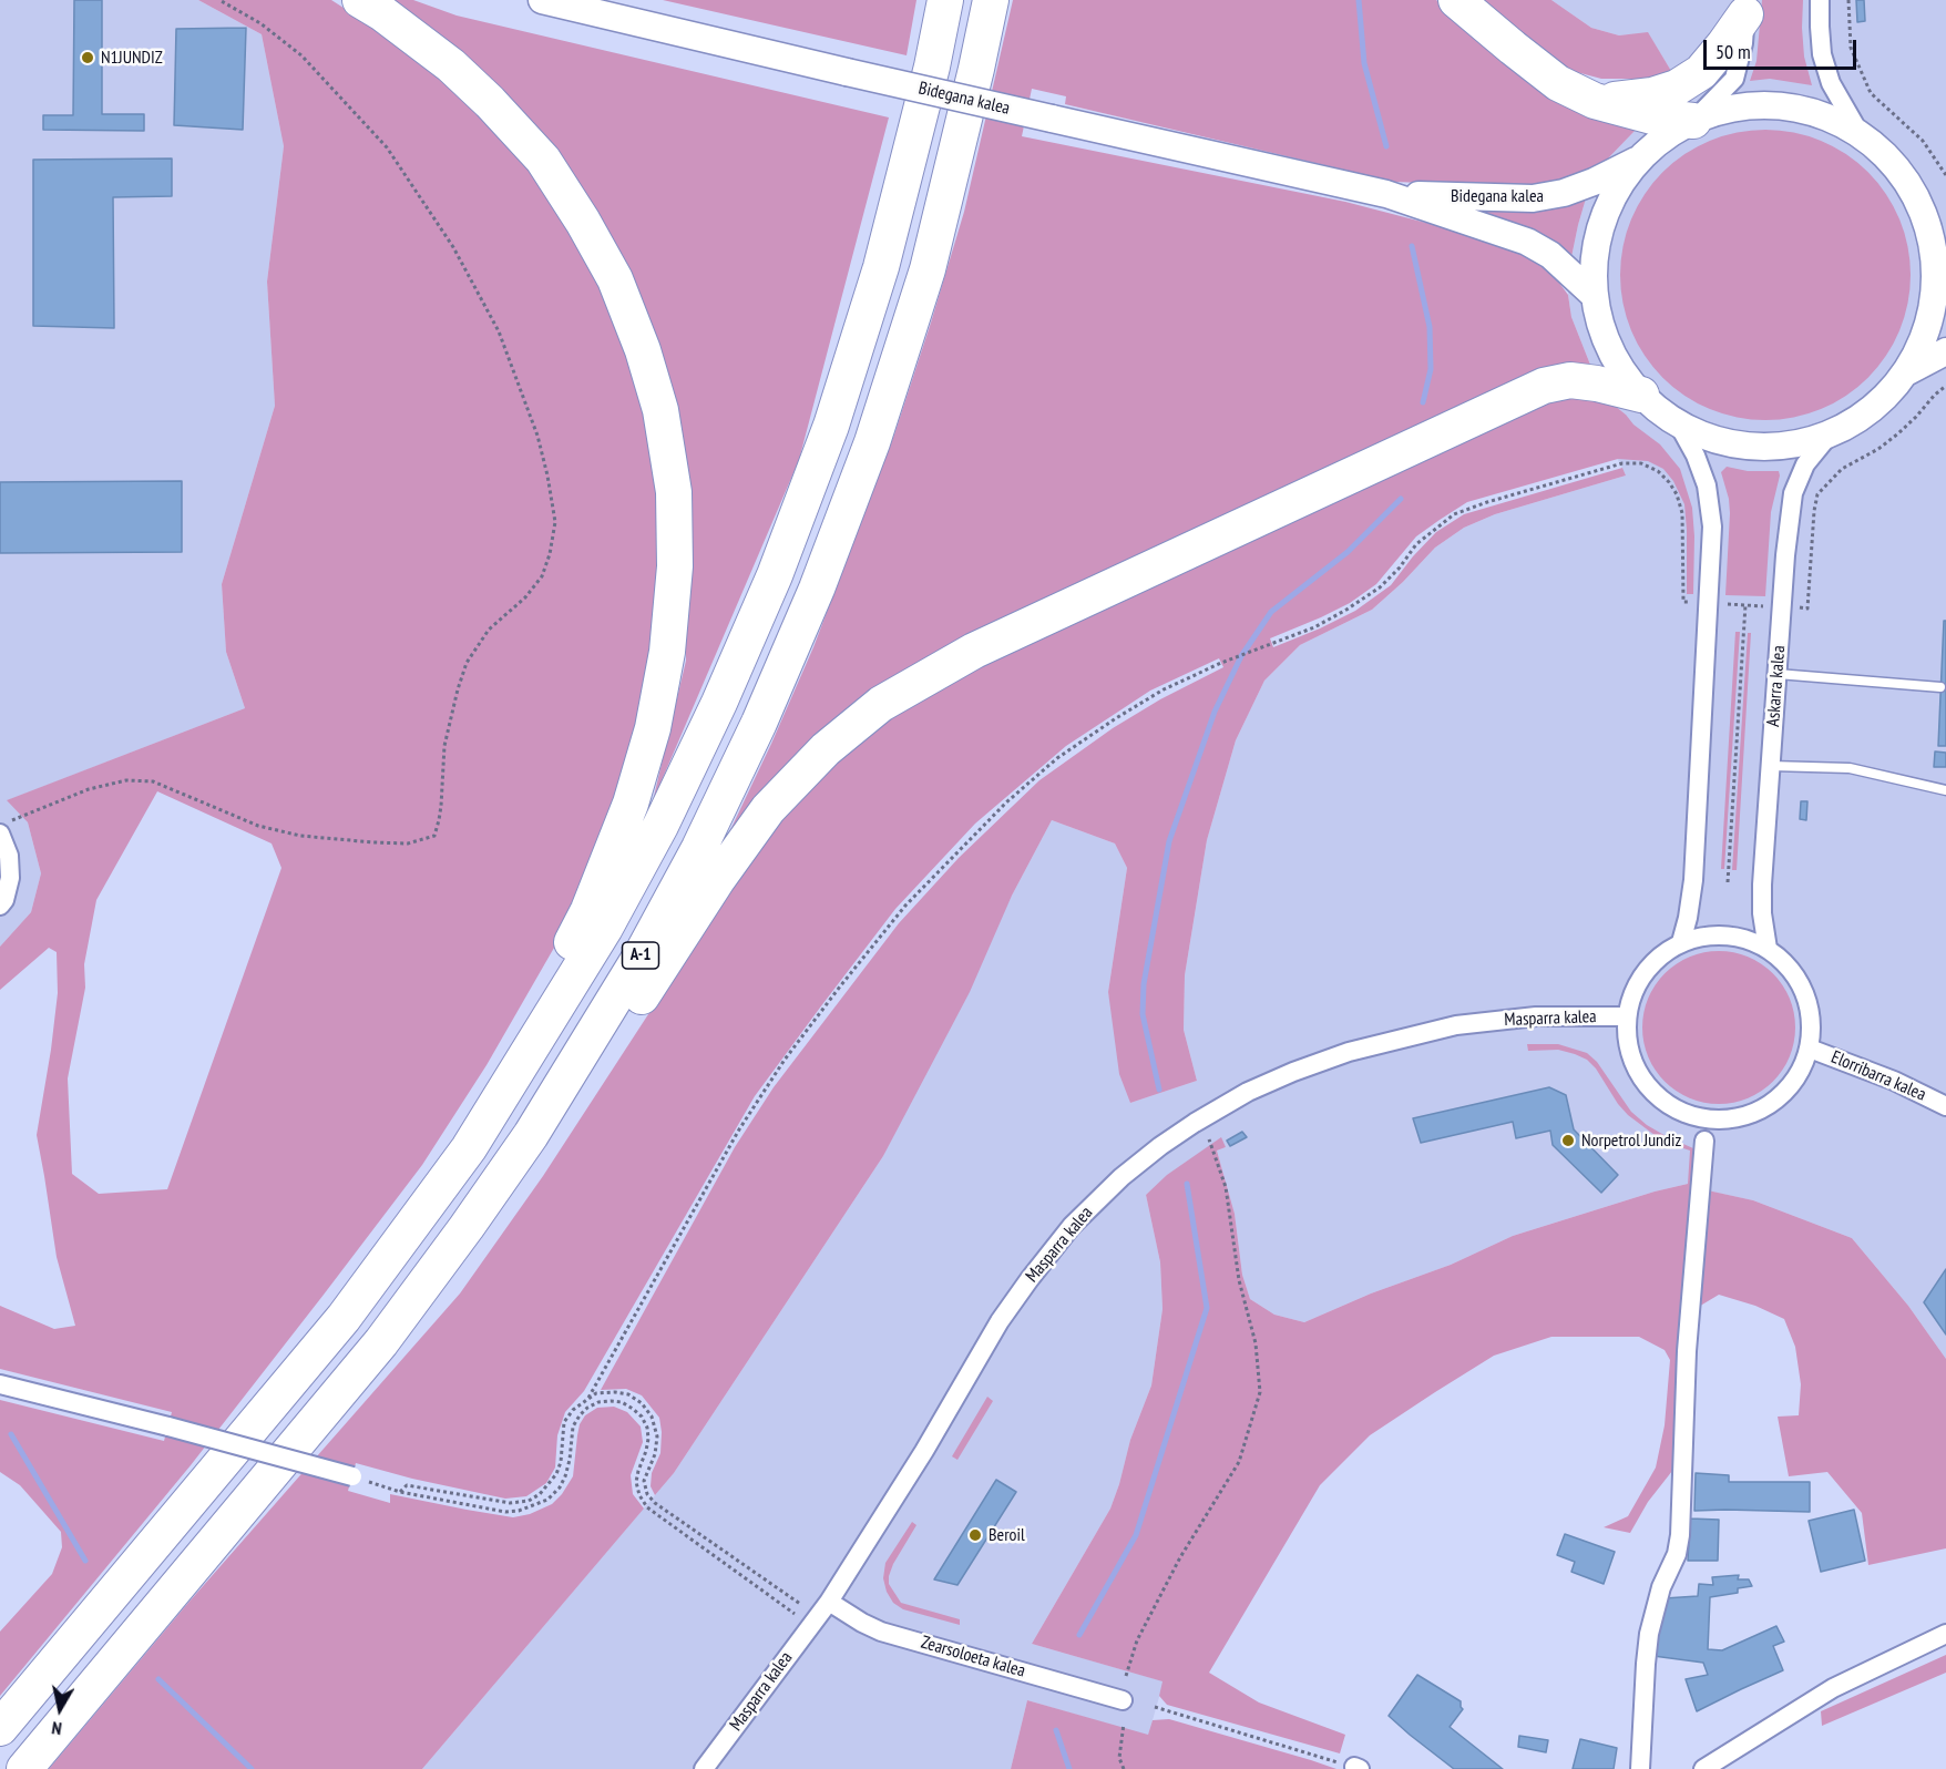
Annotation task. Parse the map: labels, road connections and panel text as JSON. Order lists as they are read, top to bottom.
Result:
{
  "streets": {
    "highway": ["A-1"],
    "street": [
      "Bidegana kalea",
      "Askarra kalea",
      "Masparra kalea",
      "Elorribarra kalea",
      "Zearsoloeta kalea"
    ]
  },
  "crossings": [
    ["Askarra kalea", "Masparra kalea"],
    ["Askarra kalea", "Elorribarra kalea"],
    ["Masparra kalea", "Elorribarra kalea"],
    ["Masparra kalea", "Zearsoloeta kalea"]
  ],
  "places": ["N1JUNDIZ", "Norpetrol Jundiz", "Beroil"],
  "scale_bar": "50 m",
  "north": "bottom"
}
